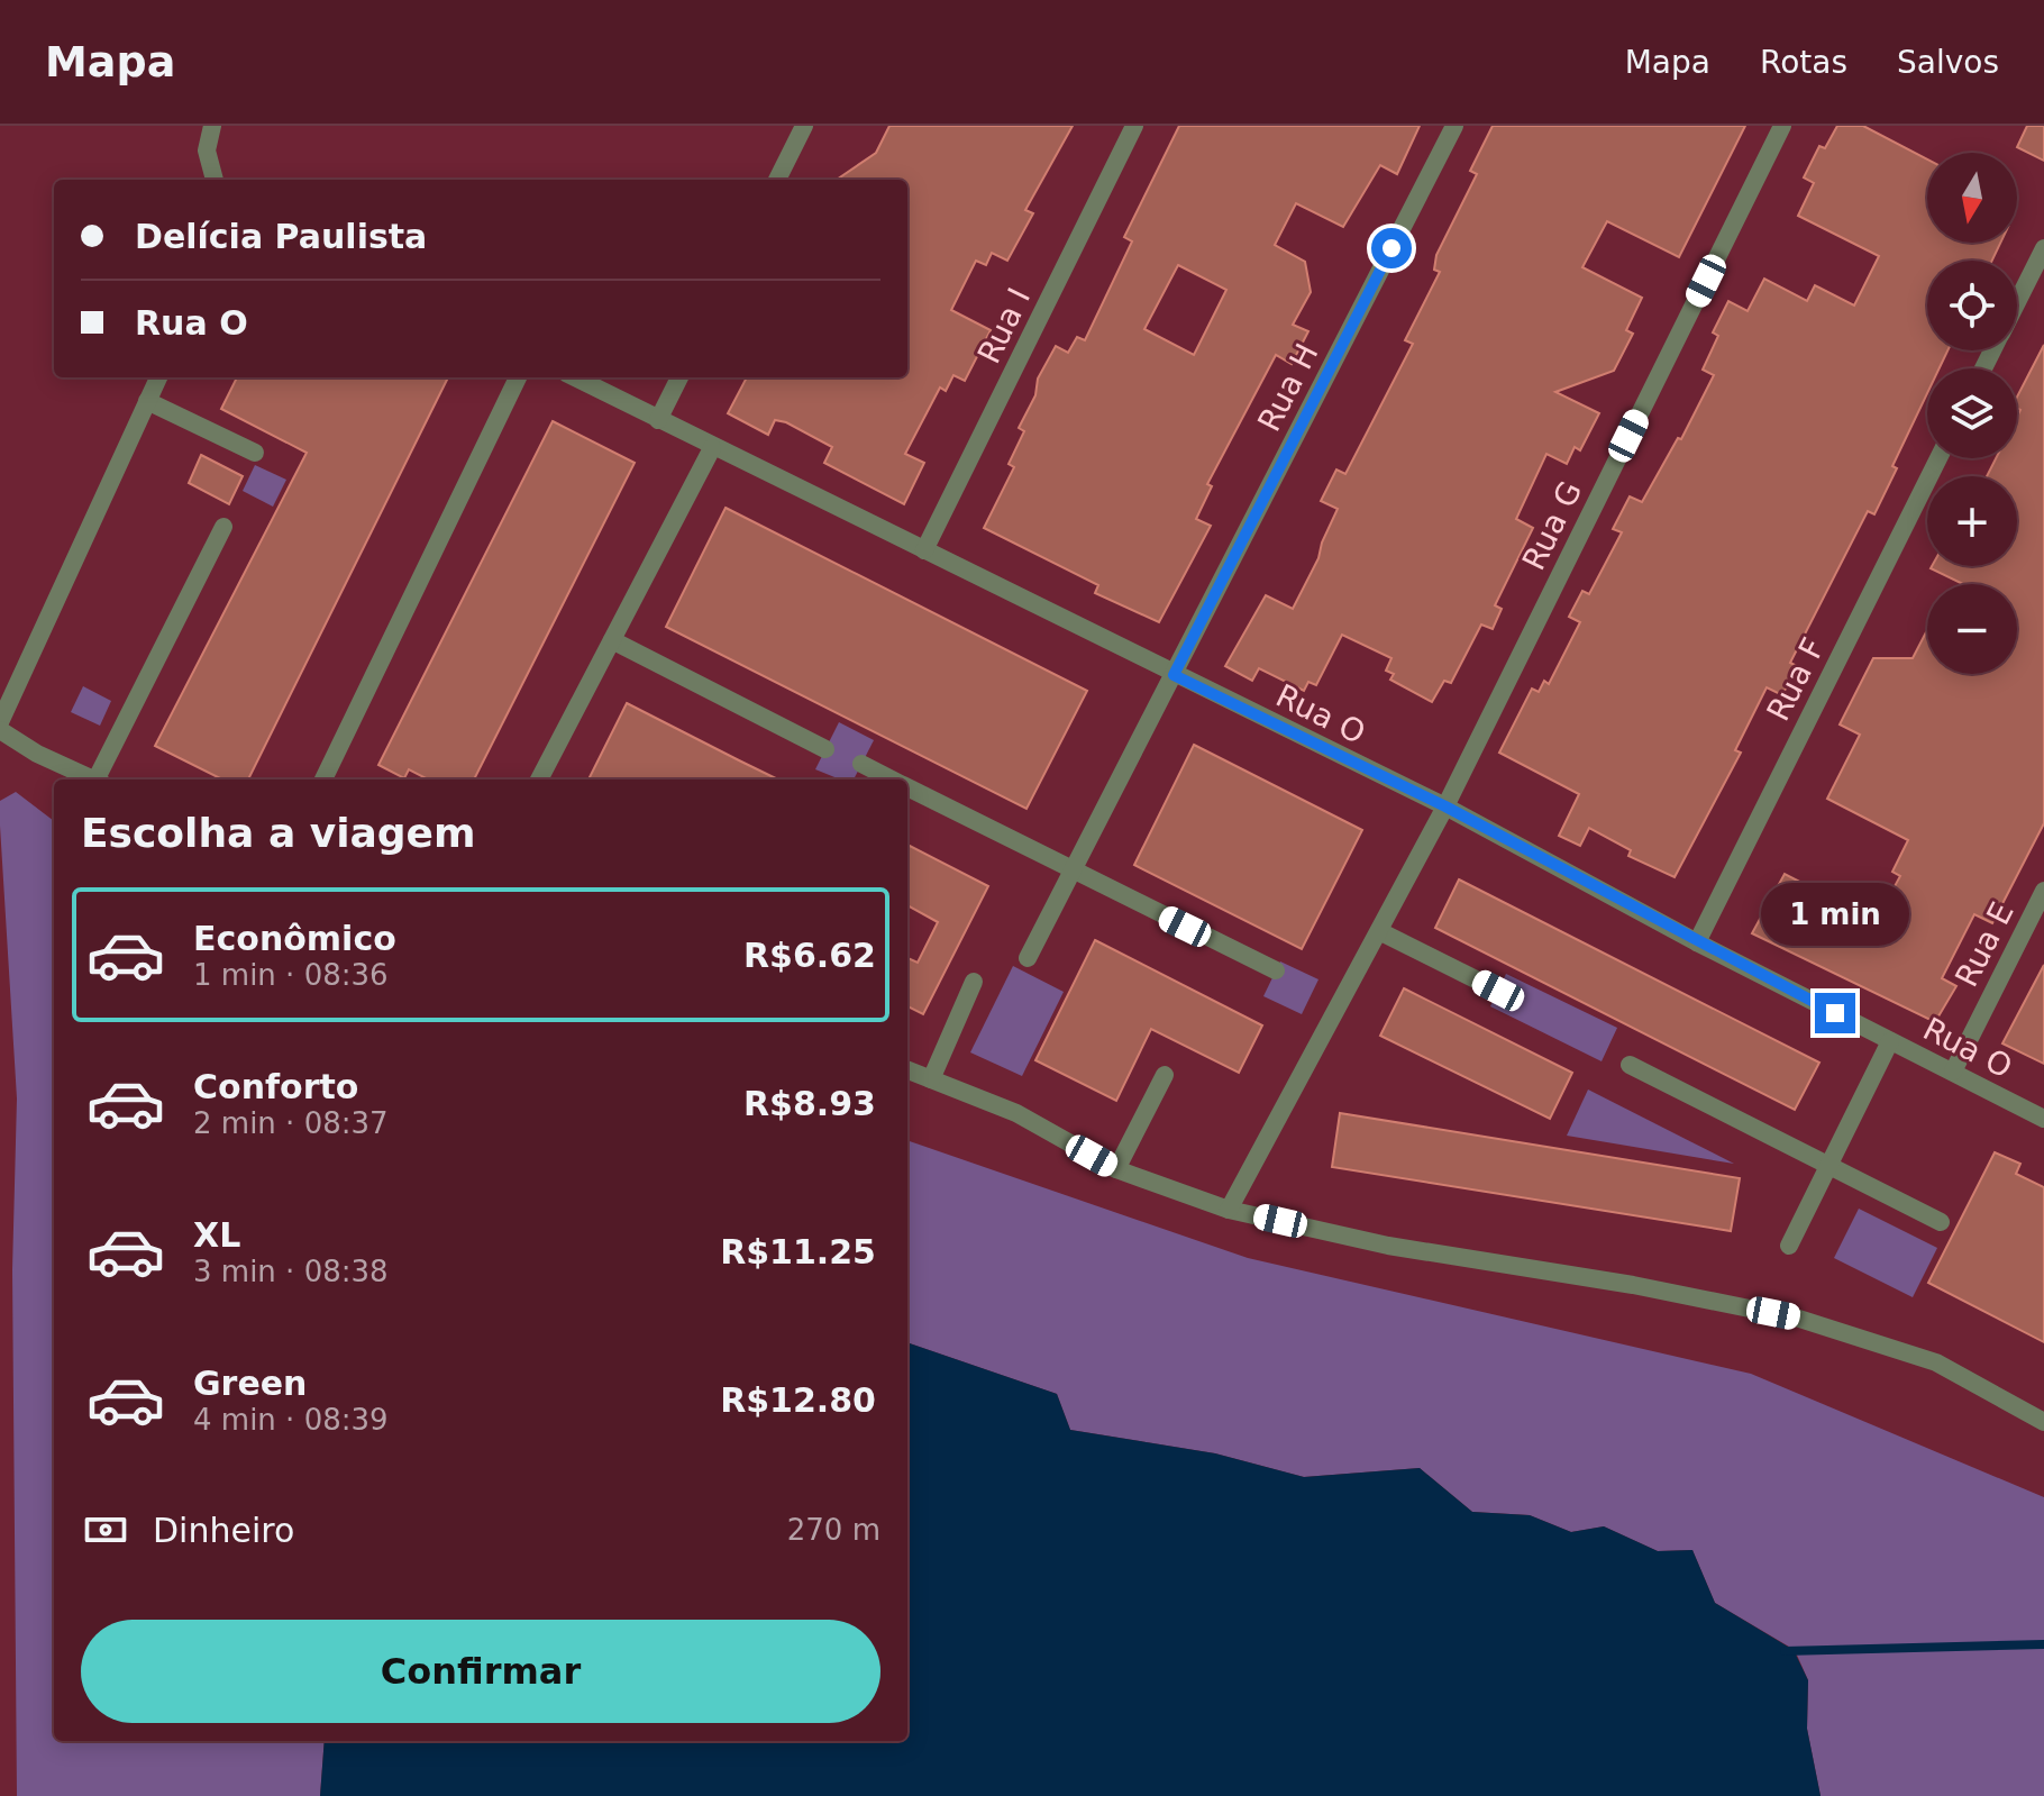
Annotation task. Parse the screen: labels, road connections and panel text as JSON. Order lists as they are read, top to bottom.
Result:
{
  "streets": {
    "street": [
      "Rua I",
      "Rua H",
      "Rua G",
      "Rua F",
      "Rua O",
      "Rua E"
    ]
  },
  "crossings": [
    ["Rua I", "Rua O"],
    ["Rua H", "Rua O"],
    ["Rua G", "Rua O"],
    ["Rua F", "Rua O"],
    ["Rua O", "Rua E"]
  ],
  "north": "bottom",
  "page": {
    "header": "Mapa",
    "nav": ["Mapa", "Rotas", "Salvos"],
    "map_buttons": ["+", "−"],
    "banner": ["Delícia Paulista", "Rua O"],
    "heading": "Escolha a viagem",
    "bubble": "1 min",
    "list": [
      {
        "name": "Econômico",
        "note": "1 min · 08:36",
        "value": "R$6.62"
      },
      {
        "name": "Conforto",
        "note": "2 min · 08:37",
        "value": "R$8.93"
      },
      {
        "name": "XL",
        "note": "3 min · 08:38",
        "value": "R$11.25"
      },
      {
        "name": "Green",
        "note": "4 min · 08:39",
        "value": "R$12.80"
      }
    ],
    "pay": ["Dinheiro", "270 m"],
    "buttons": "Confirmar"
  }
}
